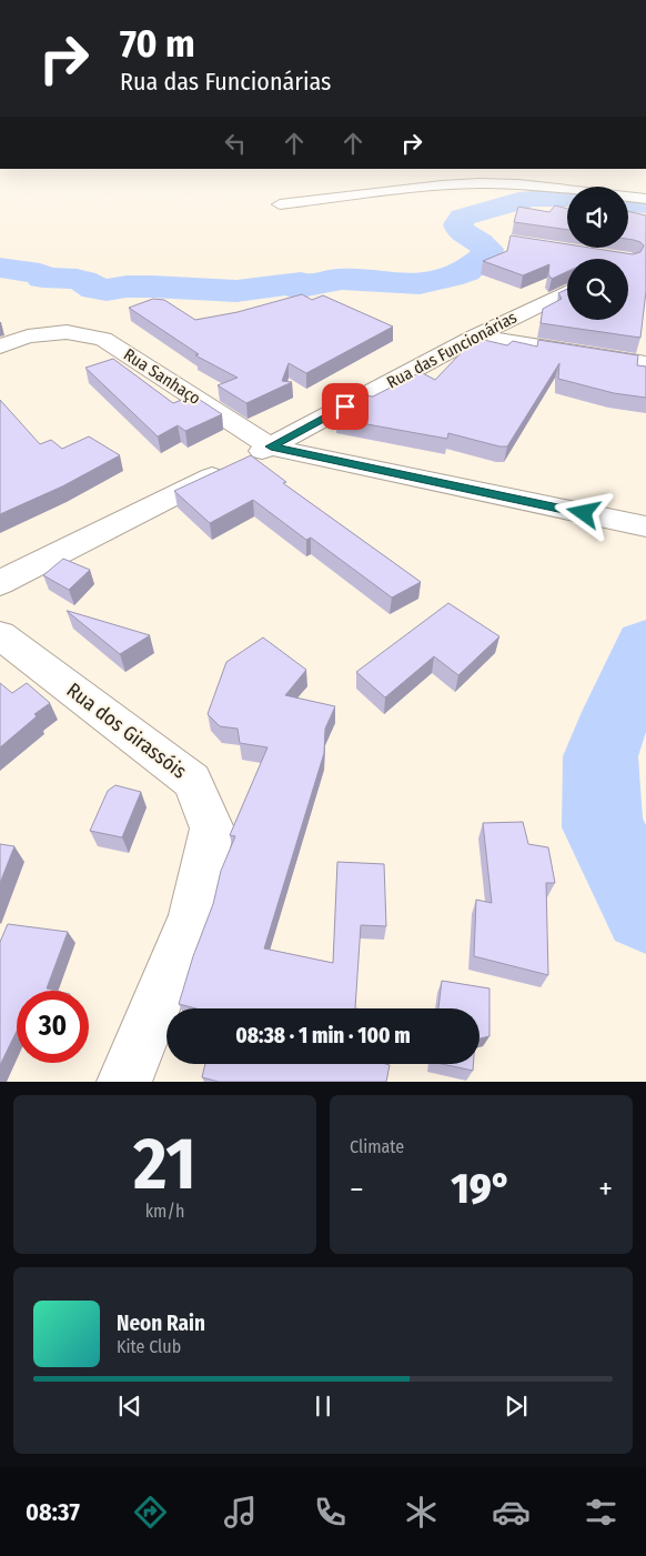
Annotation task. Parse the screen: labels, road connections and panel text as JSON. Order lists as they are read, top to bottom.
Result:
{
  "streets": {
    "street": ["Rua das Funcionárias", "Rua Sanhaço", "Rua dos Girassóis"]
  },
  "crossings": [
    ["Rua das Funcionárias", "Rua Sanhaço"]
  ],
  "page": {
    "turn": ["70 m", "Rua das Funcionárias"],
    "limit": "30",
    "trip": "08:38 · 1 min · 100 m",
    "tile": [
      ["21", "km/h"],
      "Climate"
    ],
    "heat": ["−", "19°", "+"],
    "song": ["Neon Rain", "Kite Club"],
    "tabs": "08:37"
  }
}
